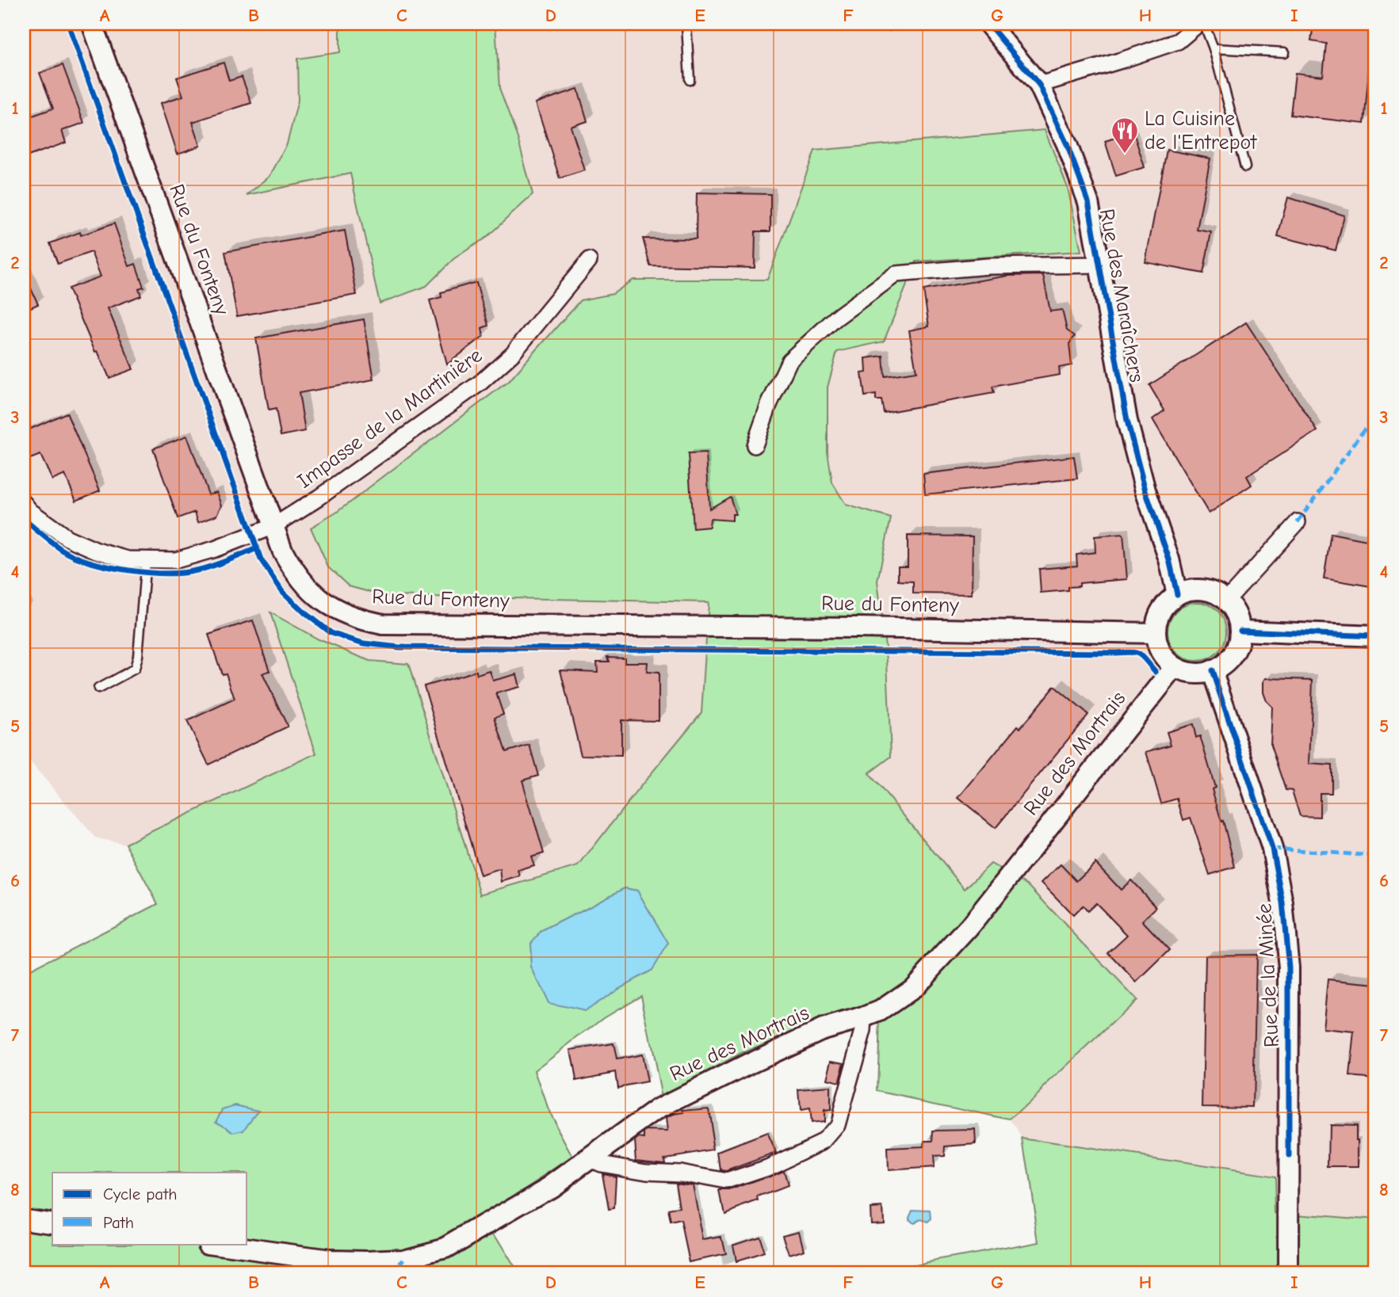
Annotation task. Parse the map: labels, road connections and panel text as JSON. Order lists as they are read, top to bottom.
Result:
{
  "streets": {
    "street": [
      "Rue du Fonteny",
      "Rue des Maraîchers",
      "Impasse de la Martinière",
      "Rue des Mortrais",
      "Rue de la Minée"
    ]
  },
  "crossings": [
    ["Rue du Fonteny", "Rue des Maraîchers"],
    ["Rue du Fonteny", "Impasse de la Martinière"],
    ["Rue du Fonteny", "Rue des Mortrais"],
    ["Rue du Fonteny", "Rue de la Minée"],
    ["Rue des Maraîchers", "Rue des Mortrais"],
    ["Rue des Maraîchers", "Rue de la Minée"],
    ["Rue des Mortrais", "Rue de la Minée"]
  ],
  "places": {
    "restaurant": ["La Cuisine de l'Entrepot"]
  },
  "legend": ["Cycle path", "Path"],
  "grid": {
    "columns": [
      "A",
      "B",
      "C",
      "D",
      "E",
      "F",
      "G",
      "H",
      "I"
    ],
    "rows": [
      "1",
      "2",
      "3",
      "4",
      "5",
      "6",
      "7",
      "8"
    ]
  }
}
